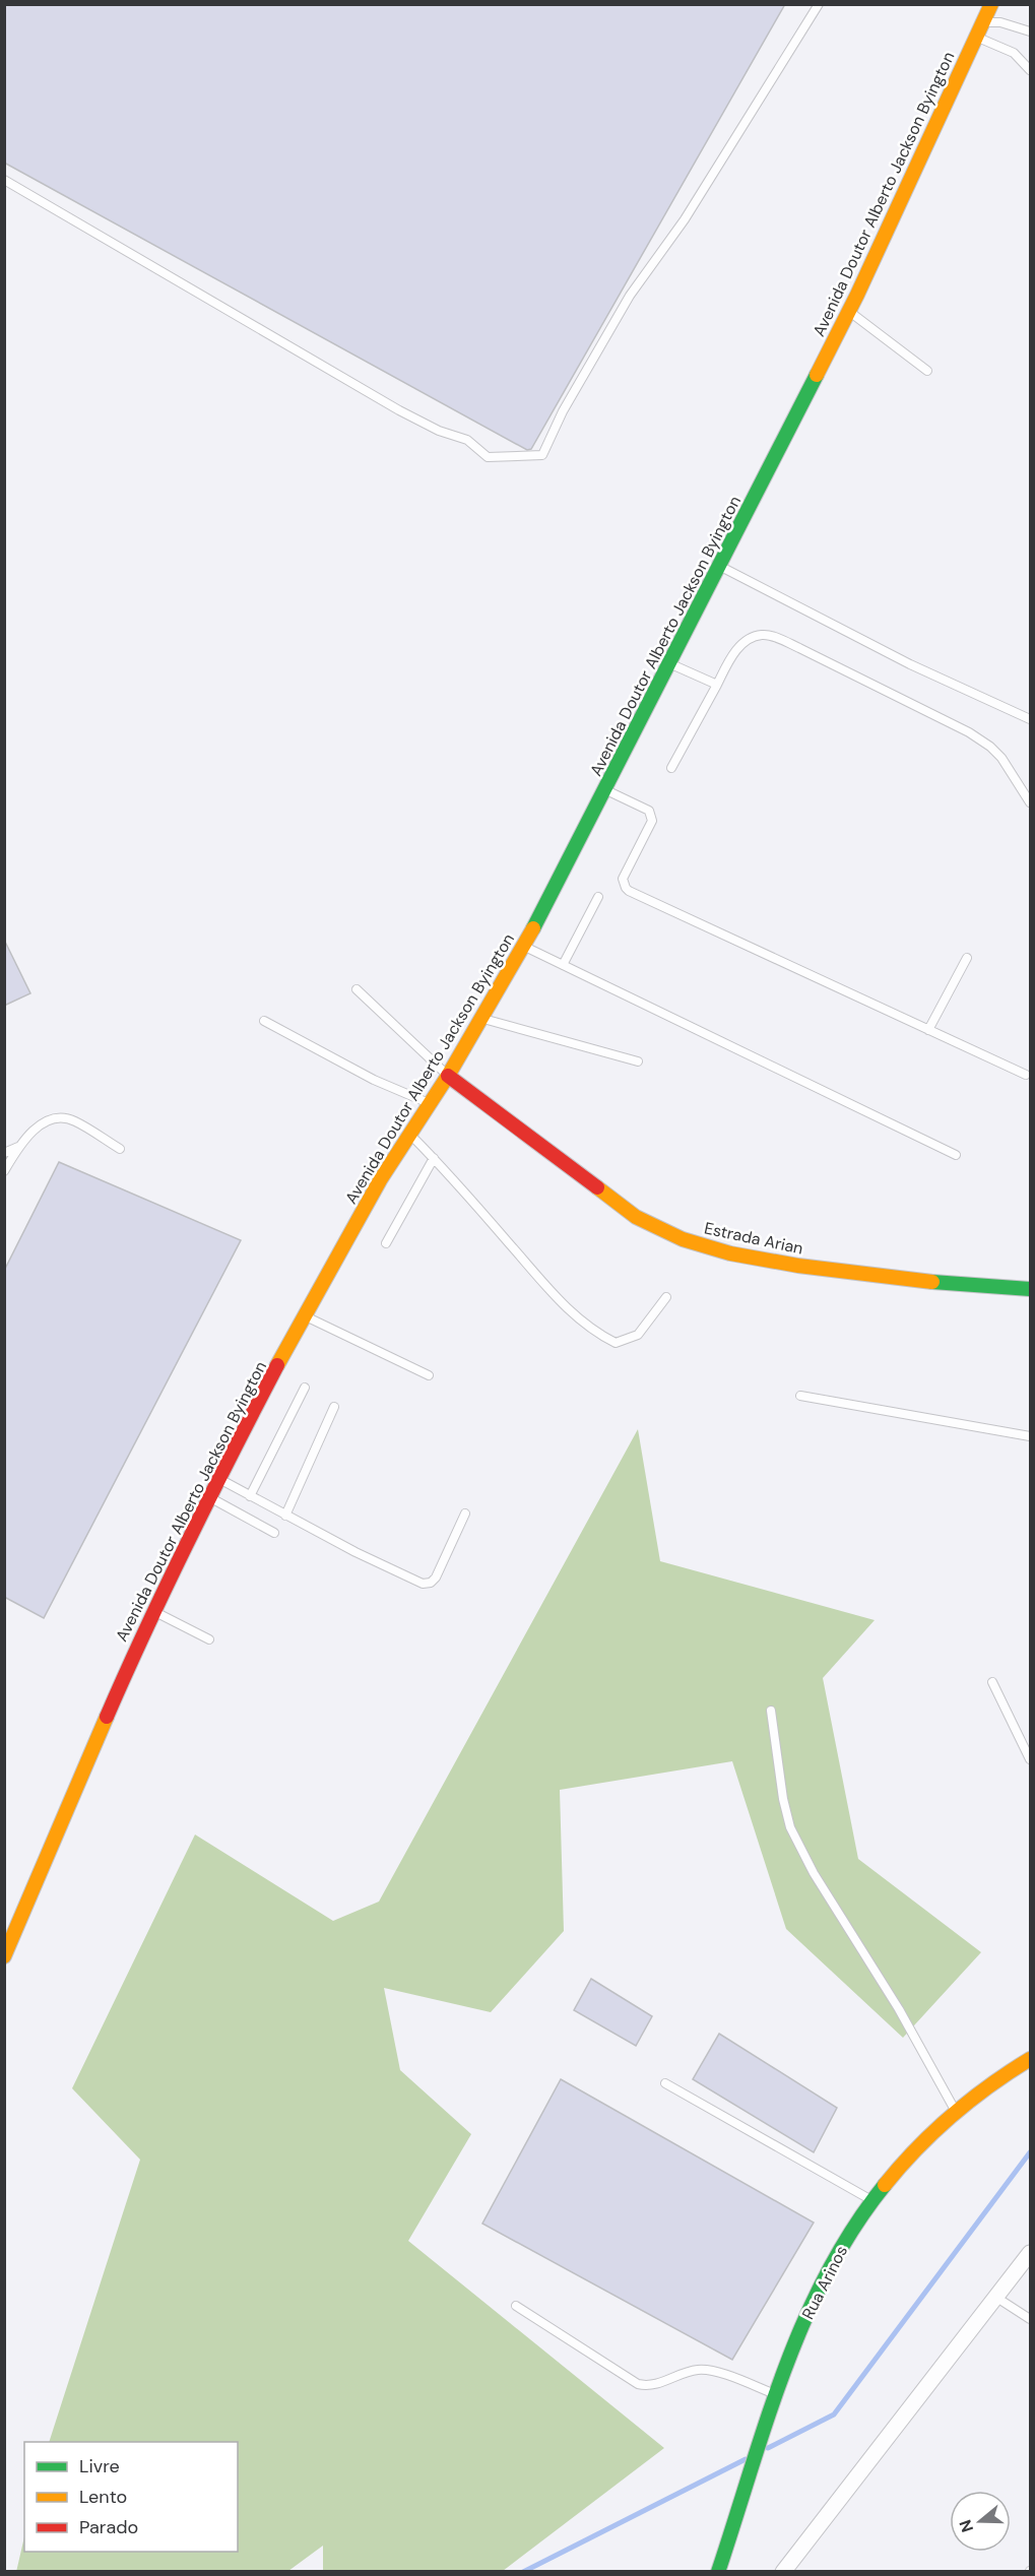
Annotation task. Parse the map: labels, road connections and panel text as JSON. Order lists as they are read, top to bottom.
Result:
{
  "streets": {
    "main road": ["Avenida Doutor Alberto Jackson Byington", "Estrada Arian", "Rua Arinos"]
  },
  "crossings": [
    ["Avenida Doutor Alberto Jackson Byington", "Estrada Arian"]
  ],
  "legend": ["Livre", "Lento", "Parado"],
  "north": "left"
}
